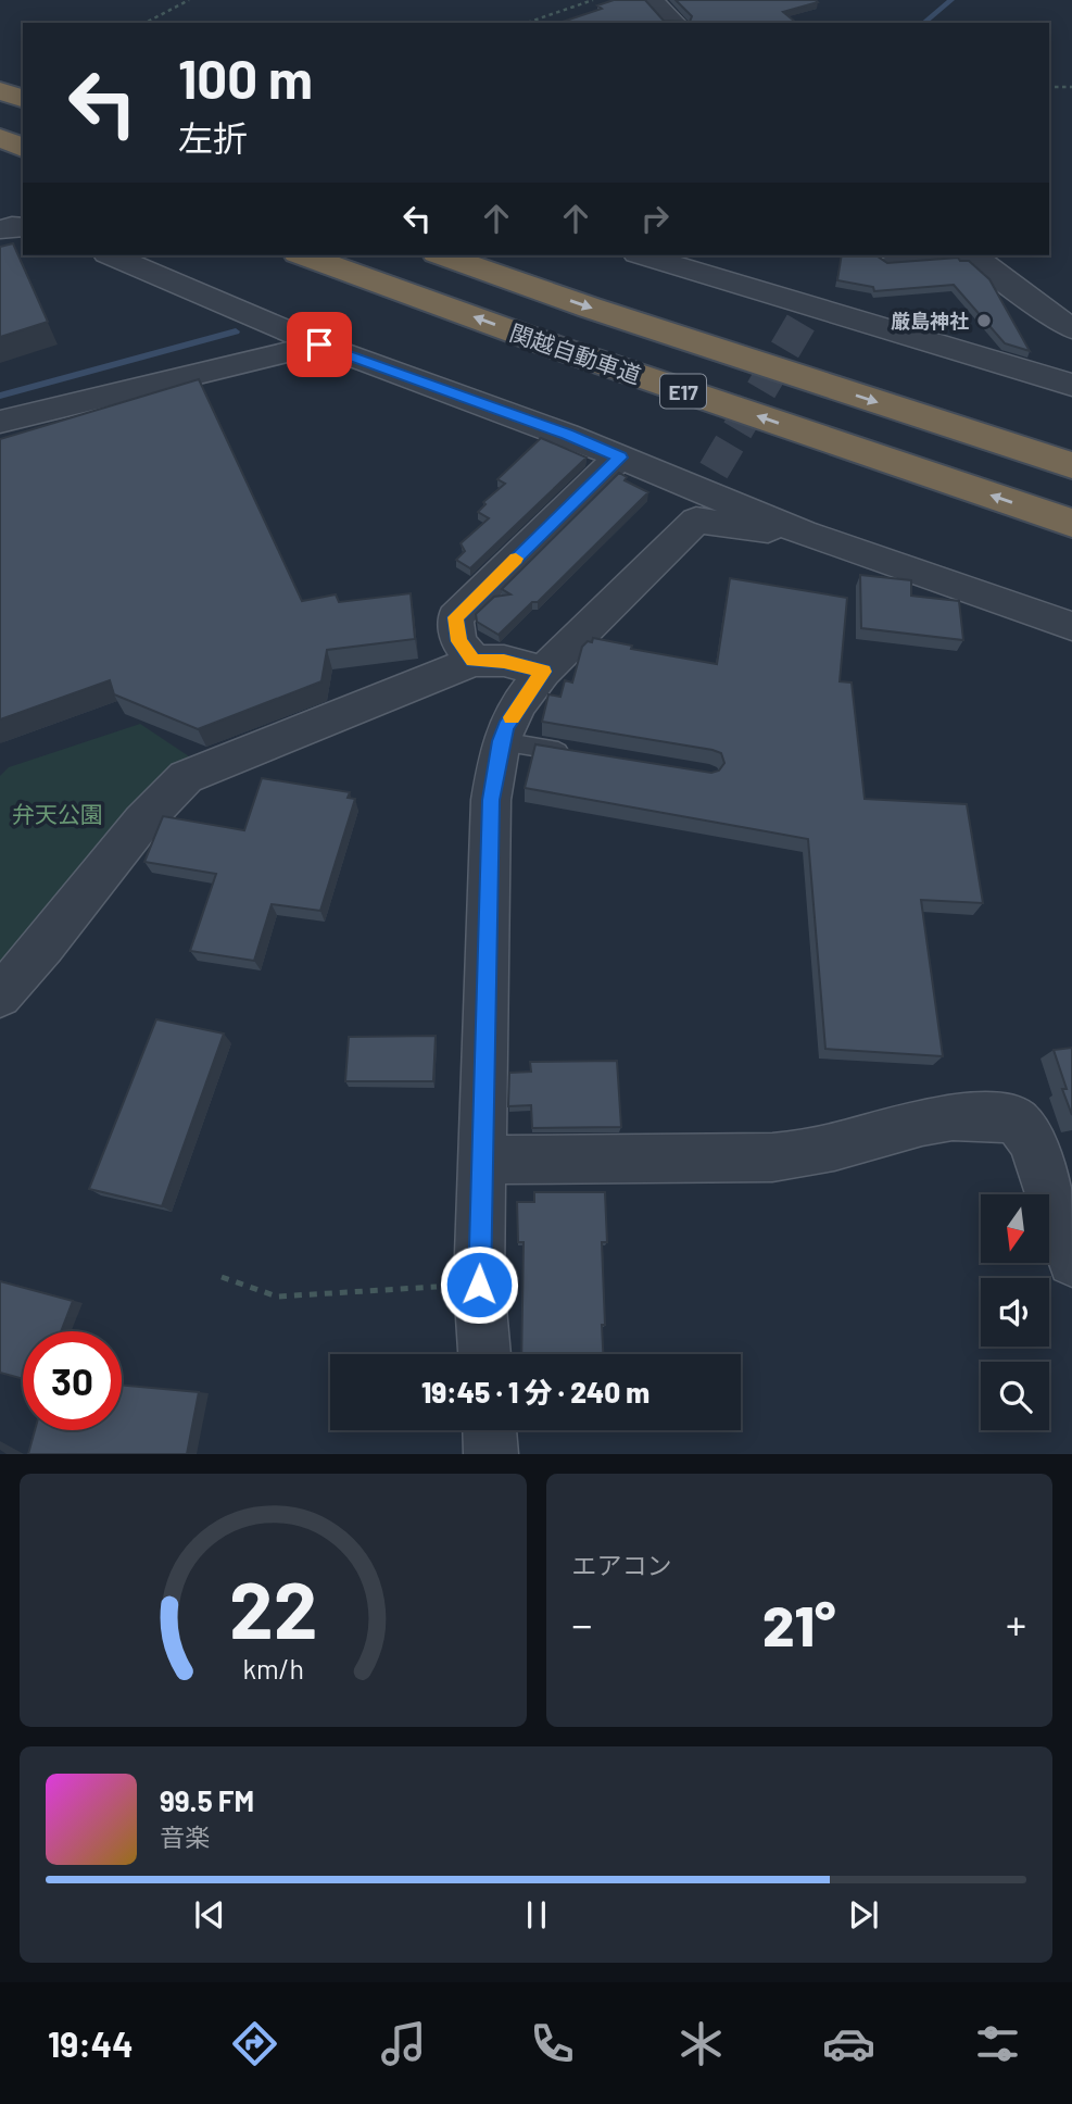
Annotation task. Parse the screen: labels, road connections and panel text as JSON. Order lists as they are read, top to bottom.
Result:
{
  "streets": {
    "highway": ["関越自動車道", "E17"]
  },
  "parks": ["弁天公園"],
  "places": ["厳島神社"],
  "north": "bottom",
  "page": {
    "turn": ["100 m", "左折"],
    "limit": "30",
    "trip": "19:45 · 1 分 · 240 m",
    "tile": "エアコン",
    "heat": ["−", "21°", "+"],
    "song": ["99.5 FM", "音楽"],
    "tabs": "19:44",
    "gauge": ["22", "km/h"]
  }
}
